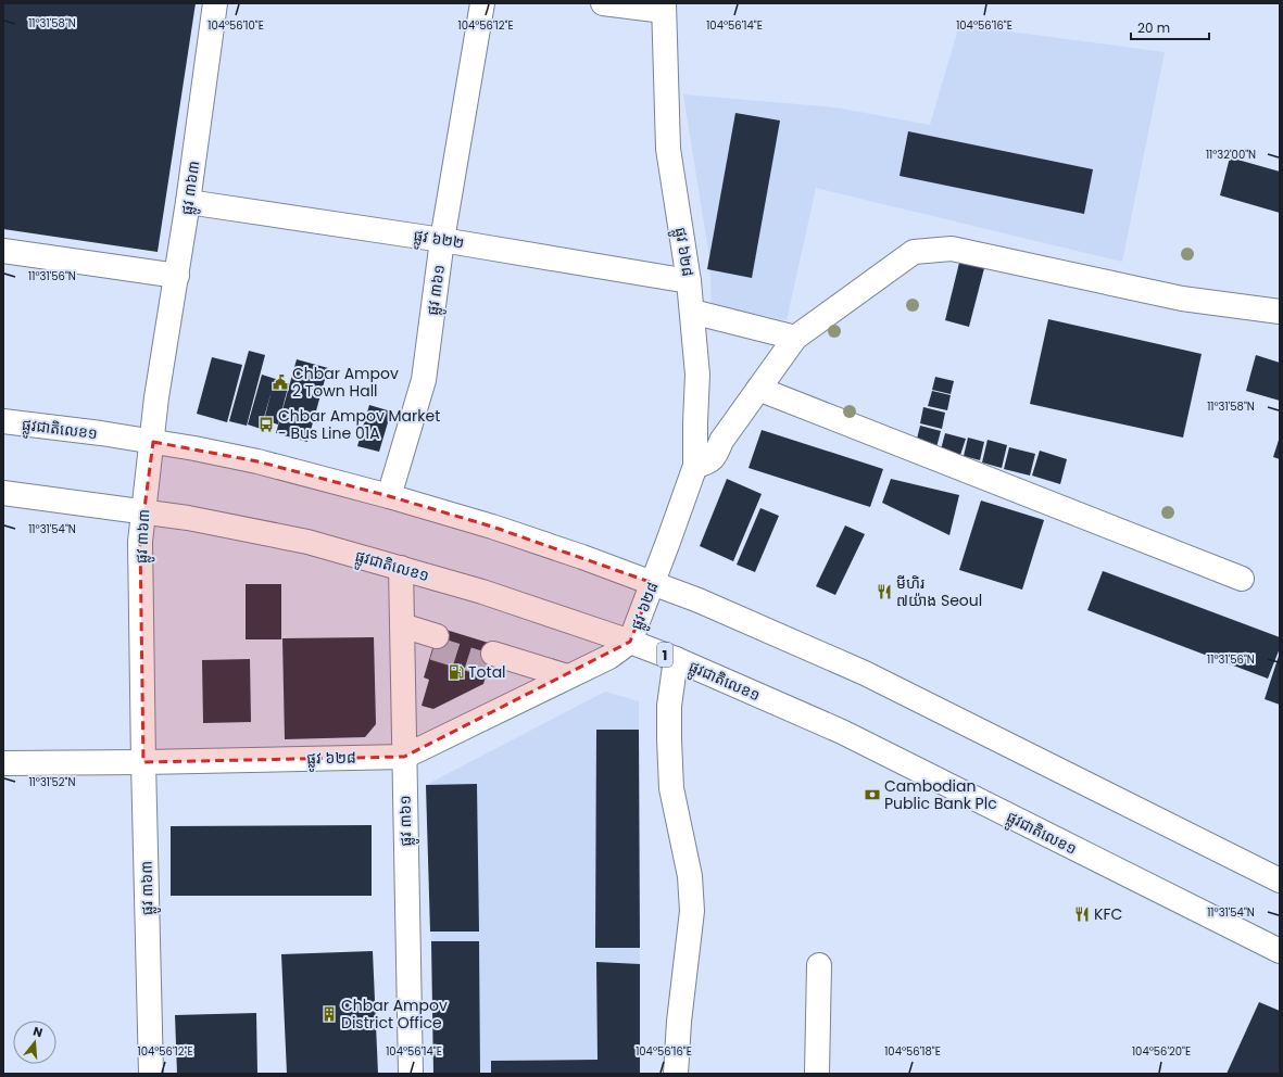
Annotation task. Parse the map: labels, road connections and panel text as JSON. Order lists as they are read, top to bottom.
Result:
{
  "streets": {
    "main road": [
      "ផ្លូវ ៣៦៣",
      "ផ្លូវ ៦២២",
      "ផ្លូវ ៦២៨",
      "ផ្លូវ ៣៦១",
      "ផ្លូវជាតិលេខ១",
      "1"
    ]
  },
  "crossings": [
    ["ផ្លូវ ៣៦៣", "ផ្លូវ ៦២២"],
    ["ផ្លូវ ៣៦៣", "ផ្លូវ ៦២៨"],
    ["ផ្លូវ ៣៦៣", "ផ្លូវជាតិលេខ១"],
    ["ផ្លូវ ៦២២", "ផ្លូវ ៦២៨"],
    ["ផ្លូវ ៦២២", "ផ្លូវ ៣៦១"],
    ["ផ្លូវ ៦២៨", "ផ្លូវ ៣៦១"],
    ["ផ្លូវ ៦២៨", "ផ្លូវជាតិលេខ១"],
    ["ផ្លូវ ៣៦១", "ផ្លូវជាតិលេខ១"]
  ],
  "places": {
    "public building": ["Chbar Ampov 2 Town Hall"],
    "bus stop": ["Chbar Ampov Market - Bus Line 01A"],
    "restaurant": ["មីហិរ ៧យ៉ាង Seoul", "KFC"],
    "fuel station": ["Total"],
    "bank": ["Cambodian Public Bank Plc"],
    "building": ["Chbar Ampov District Office"]
  },
  "scale_bar": "20 m",
  "north": "top",
  "coordinates": [
    "11°31'58\"N",
    "104°56'10\"E",
    "104°56'12\"E",
    "104°56'14\"E",
    "104°56'16\"E",
    "11°32'00\"N",
    "11°31'56\"N",
    "11°31'54\"N",
    "11°31'52\"N",
    "104°56'18\"E",
    "104°56'20\"E"
  ]
}
